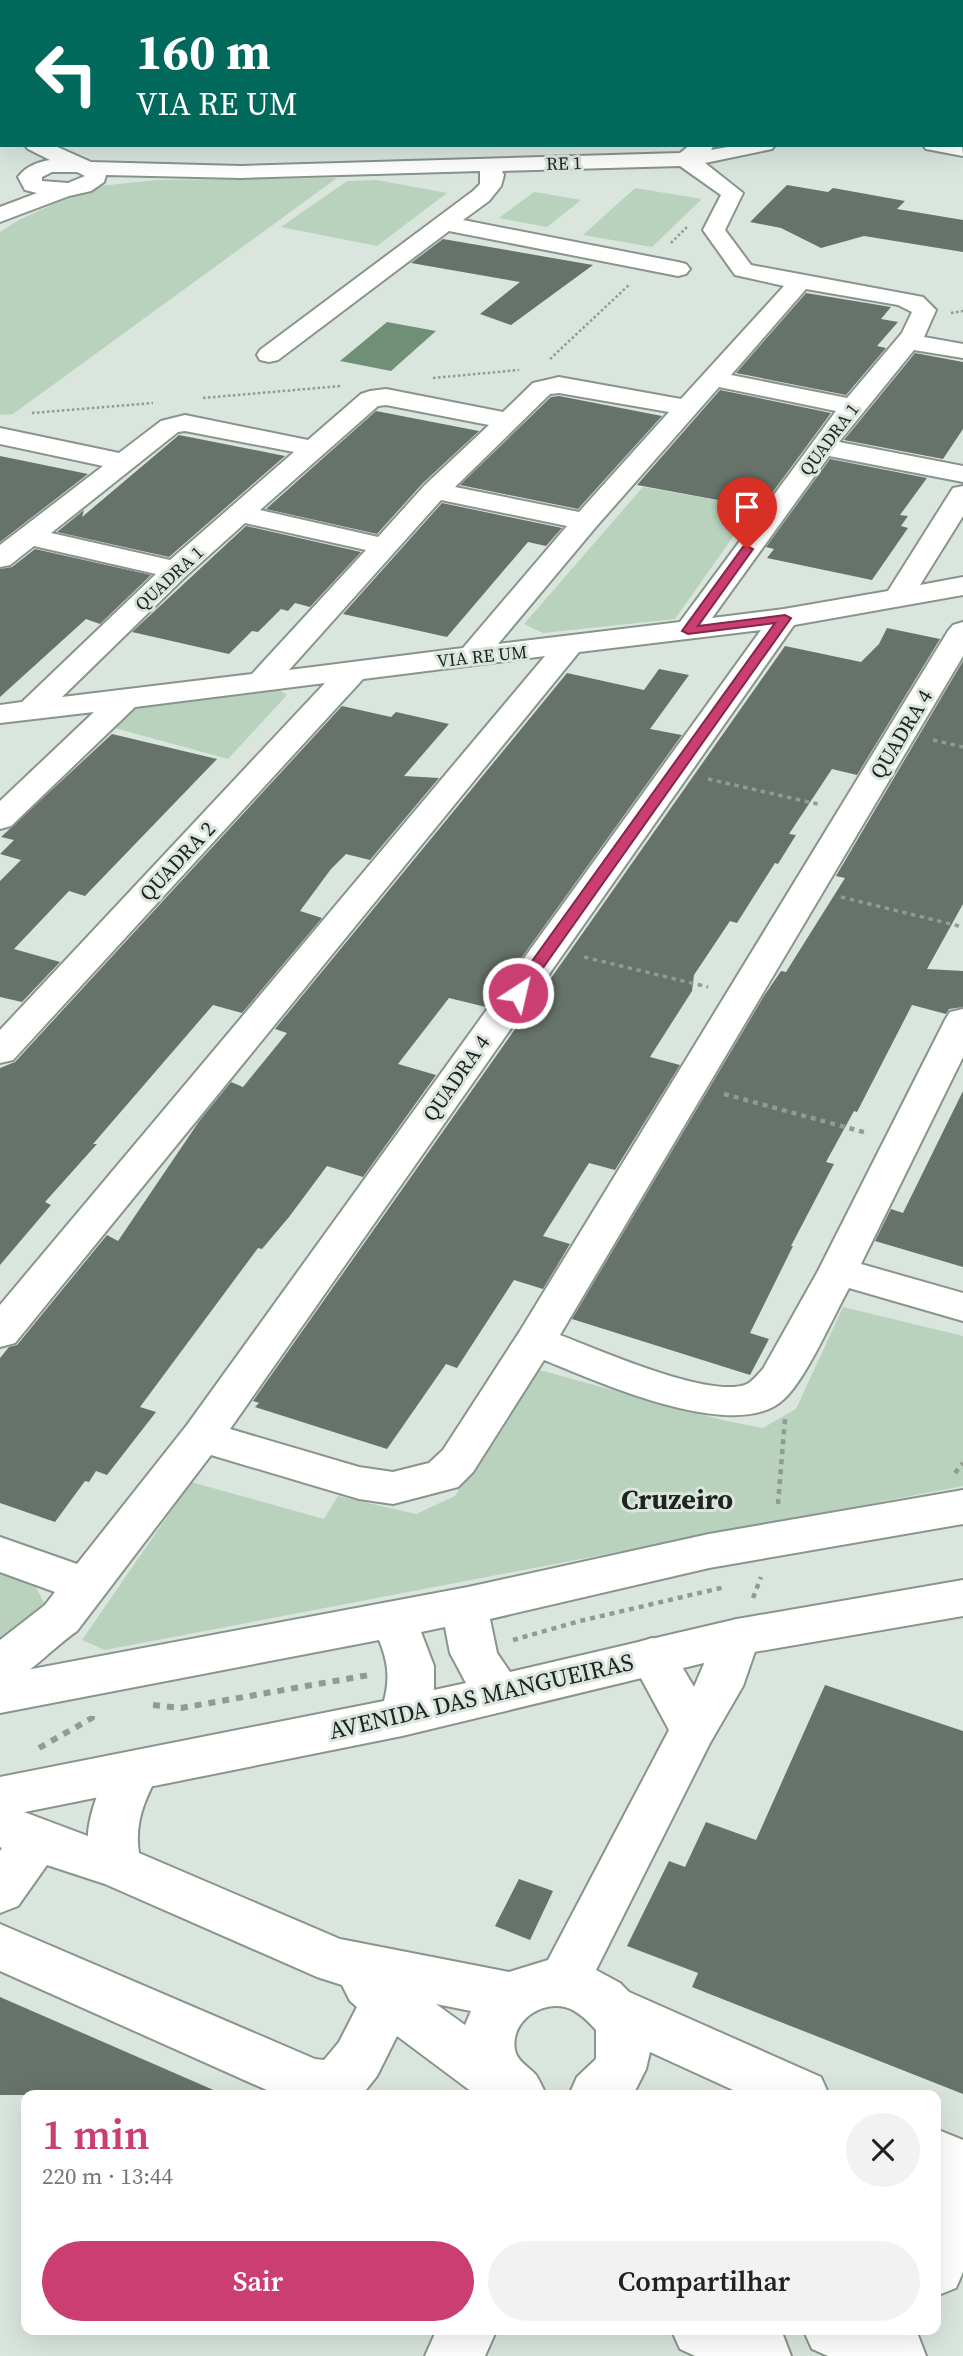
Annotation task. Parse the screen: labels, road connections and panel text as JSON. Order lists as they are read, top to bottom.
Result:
{
  "streets": {
    "street": [
      "RE 1",
      "QUADRA 1",
      "VIA RE UM",
      "QUADRA 4",
      "QUADRA 2",
      "AVENIDA DAS MANGUEIRAS"
    ]
  },
  "crossings": [
    ["QUADRA 1", "VIA RE UM"],
    ["VIA RE UM", "QUADRA 4"],
    ["VIA RE UM", "QUADRA 2"]
  ],
  "districts": ["Cruzeiro"],
  "page": {
    "turn": ["160 m", "VIA RE UM"],
    "heading": ["1 min", "220 m · 13:44"],
    "buttons": ["Sair", "Compartilhar"]
  }
}
